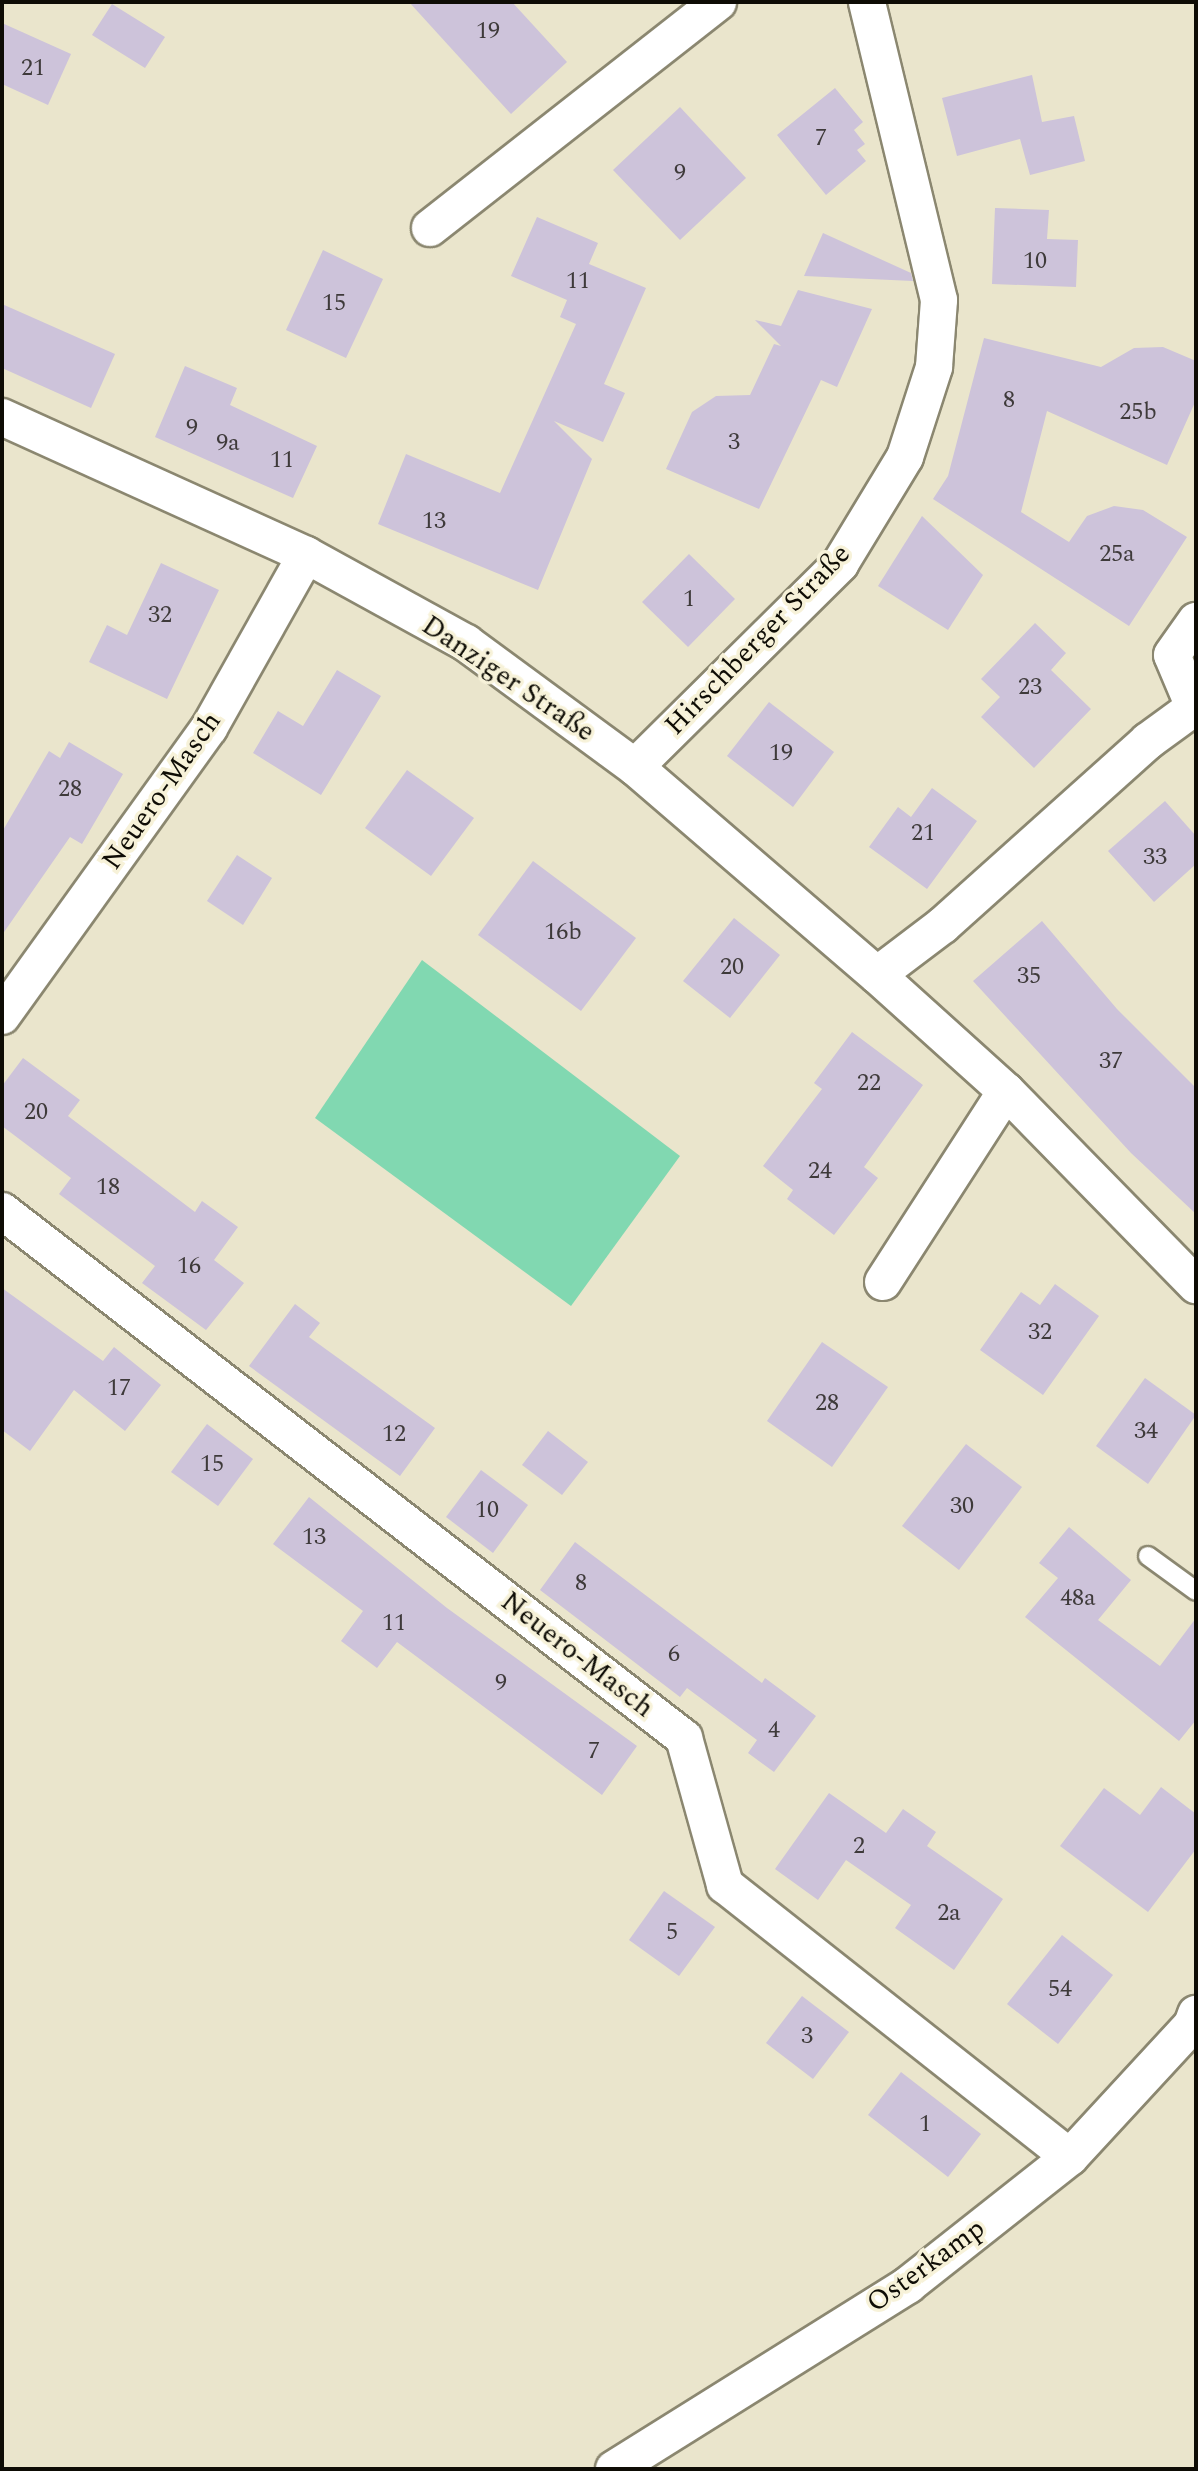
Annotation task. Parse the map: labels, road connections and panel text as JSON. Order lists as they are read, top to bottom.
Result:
{
  "streets": {
    "street": [
      "Hirschberger Straße",
      "Danziger Straße",
      "Neuero-Masch",
      "Osterkamp"
    ]
  },
  "crossings": [
    ["Hirschberger Straße", "Danziger Straße"],
    ["Danziger Straße", "Neuero-Masch"],
    ["Neuero-Masch", "Osterkamp"]
  ],
  "house_numbers": [
    "19",
    "21",
    "7",
    "9",
    "10",
    "11",
    "15",
    "8",
    "25b",
    "9",
    "3",
    "9a",
    "11",
    "13",
    "25a",
    "1",
    "32",
    "23",
    "19",
    "28",
    "21",
    "33",
    "16b",
    "20",
    "35",
    "37",
    "22",
    "20",
    "24",
    "18",
    "16",
    "32",
    "17",
    "28",
    "34",
    "12",
    "15",
    "30",
    "10",
    "13",
    "8",
    "48a",
    "11",
    "6",
    "9",
    "4",
    "7",
    "2",
    "2a",
    "5",
    "54",
    "3",
    "1"
  ]
}
